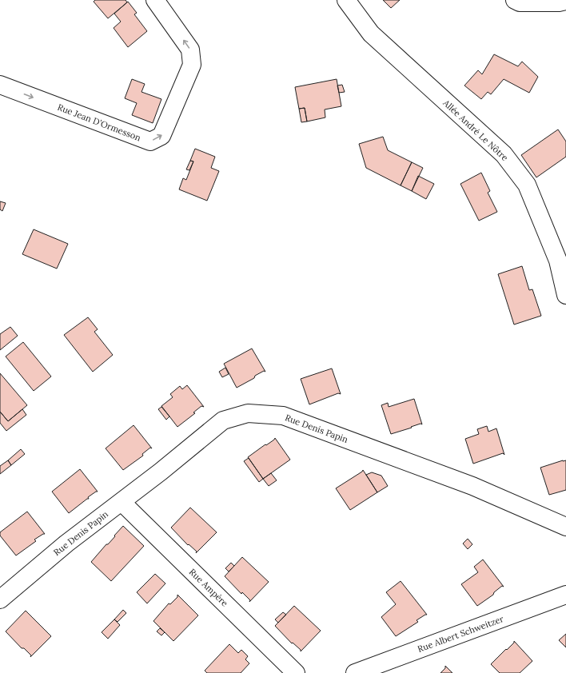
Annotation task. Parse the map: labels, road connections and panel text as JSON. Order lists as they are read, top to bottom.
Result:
{
  "streets": {
    "street": [
      "Rue Jean D'Ormesson",
      "Allée André Le Nôtre",
      "Rue Denis Papin",
      "Rue Ampère",
      "Rue Albert Schweitzer"
    ]
  },
  "crossings": [
    ["Rue Denis Papin", "Rue Ampère"]
  ]
}
